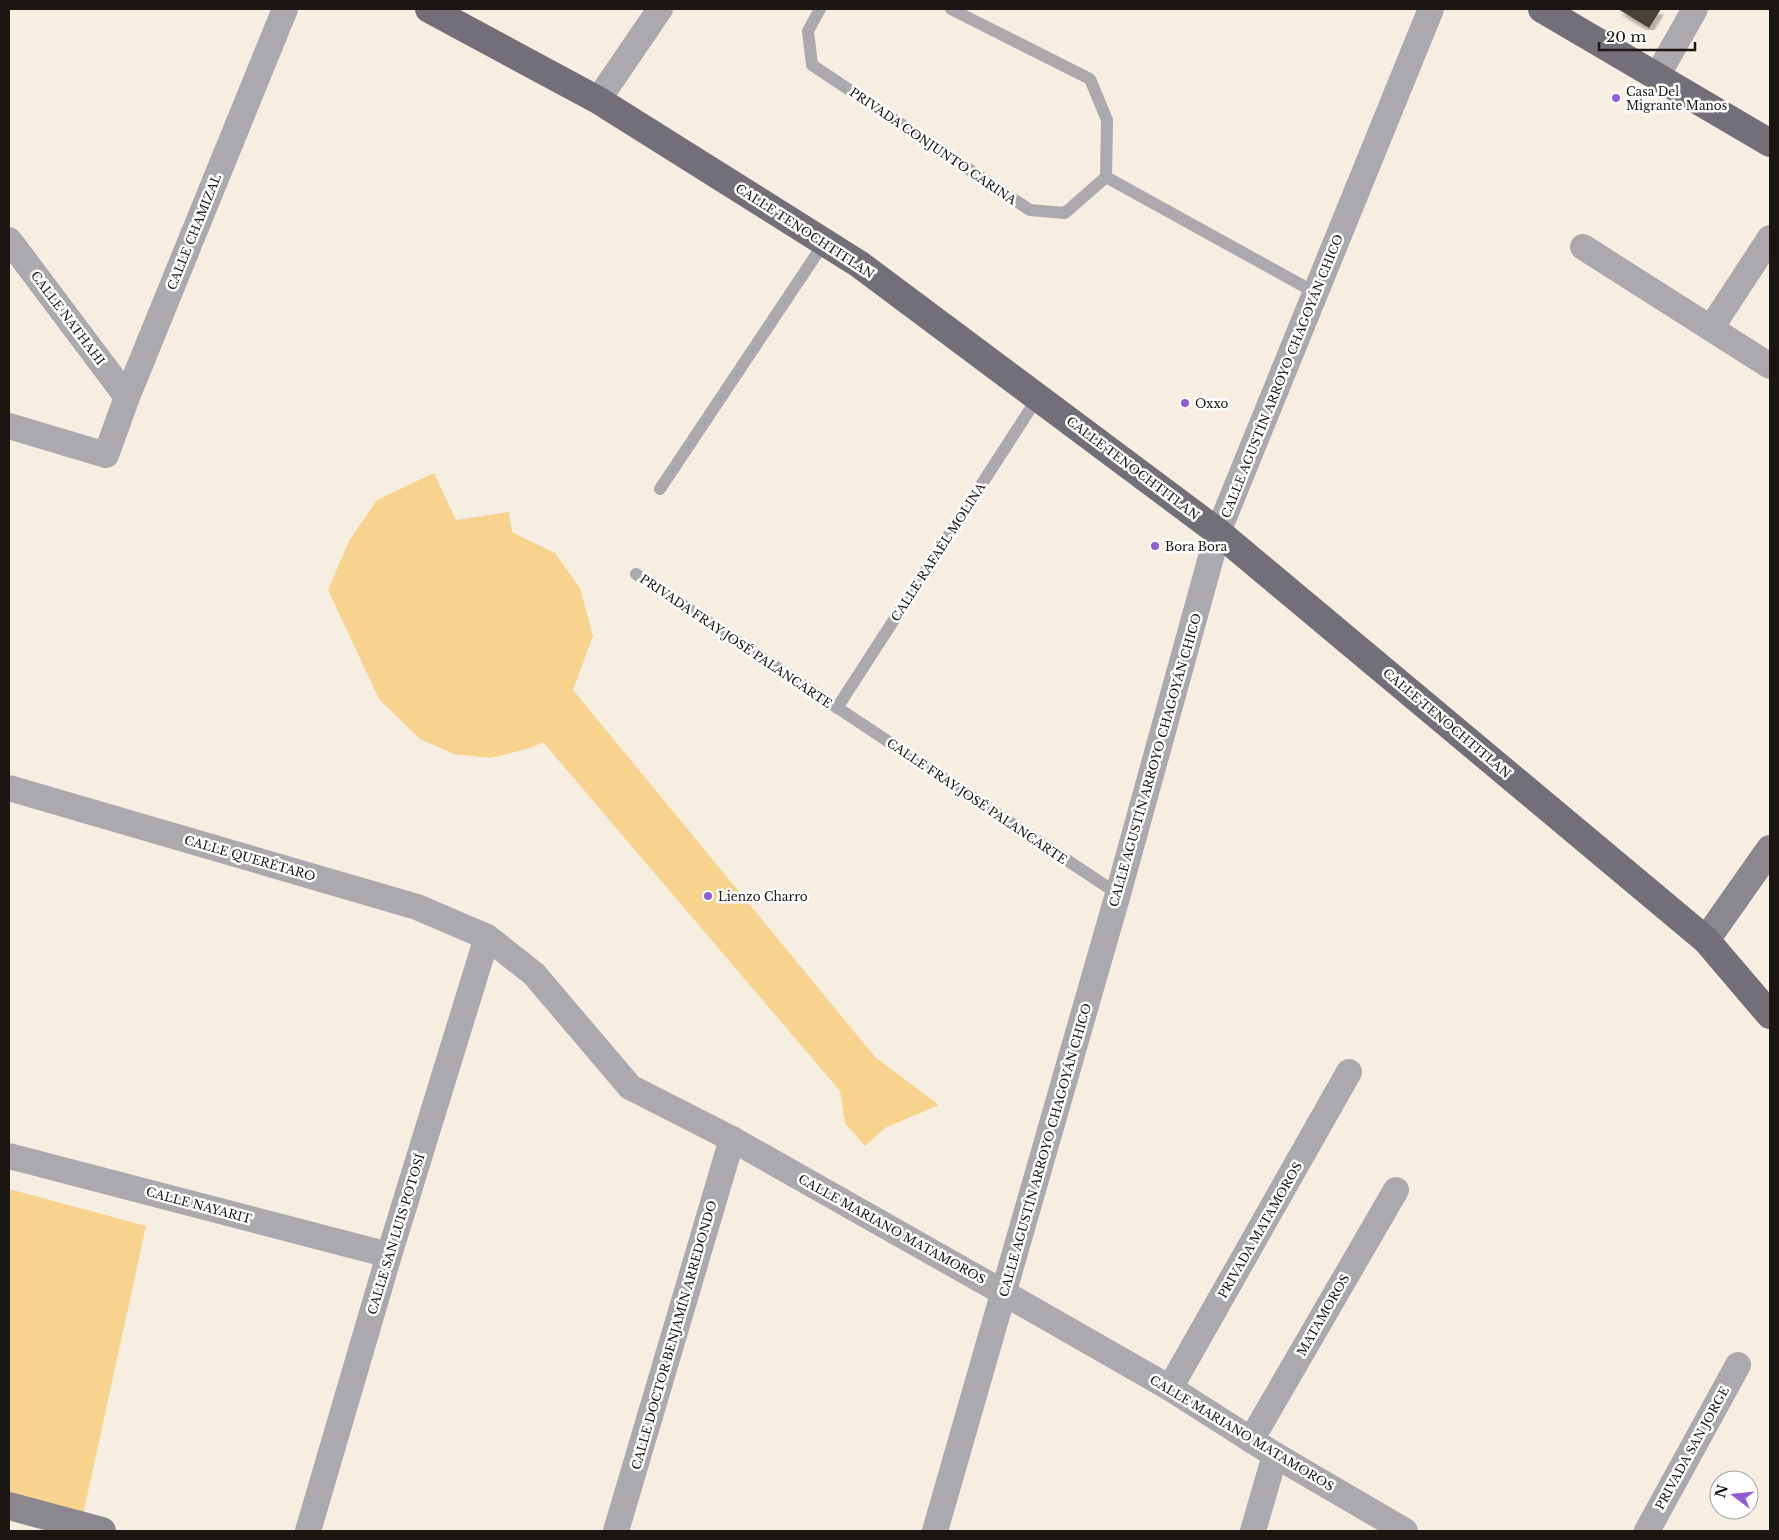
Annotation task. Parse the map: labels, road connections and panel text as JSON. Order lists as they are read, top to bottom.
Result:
{
  "streets": {
    "main road": ["CALLE TENOCHTITLAN"],
    "street": [
      "CALLE CHAMIZAL",
      "CALLE NATHAHI",
      "CALLE AGUSTÍN ARROYO CHAGOYÁN CHICO",
      "CALLE QUERÉTARO",
      "CALLE NAYARIT",
      "CALLE MARIANO MATAMOROS",
      "PRIVADA MATAMOROS",
      "CALLE SAN LUIS POTOSÍ",
      "MATAMOROS",
      "CALLE DOCTOR BENJAMÍN ARREDONDO",
      "PRIVADA SAN JORGE"
    ],
    "lane": [
      "PRIVADA CONJUNTO CARINA",
      "CALLE RAFAÉL MOLINA",
      "PRIVADA FRAY JOSÉ PALANCARTE",
      "CALLE FRAY JOSÉ PALANCARTE"
    ]
  },
  "crossings": [
    ["CALLE TENOCHTITLAN", "CALLE AGUSTÍN ARROYO CHAGOYÁN CHICO"],
    ["CALLE TENOCHTITLAN", "CALLE RAFAÉL MOLINA"],
    ["CALLE CHAMIZAL", "CALLE NATHAHI"],
    ["CALLE AGUSTÍN ARROYO CHAGOYÁN CHICO", "CALLE FRAY JOSÉ PALANCARTE"],
    ["CALLE AGUSTÍN ARROYO CHAGOYÁN CHICO", "CALLE MARIANO MATAMOROS"],
    ["CALLE RAFAÉL MOLINA", "PRIVADA FRAY JOSÉ PALANCARTE"],
    ["CALLE RAFAÉL MOLINA", "CALLE FRAY JOSÉ PALANCARTE"],
    ["PRIVADA FRAY JOSÉ PALANCARTE", "CALLE FRAY JOSÉ PALANCARTE"],
    ["CALLE QUERÉTARO", "CALLE MARIANO MATAMOROS"],
    ["CALLE QUERÉTARO", "CALLE SAN LUIS POTOSÍ"],
    ["CALLE NAYARIT", "CALLE SAN LUIS POTOSÍ"],
    ["CALLE MARIANO MATAMOROS", "PRIVADA MATAMOROS"],
    ["CALLE MARIANO MATAMOROS", "CALLE SAN LUIS POTOSÍ"],
    ["CALLE MARIANO MATAMOROS", "MATAMOROS"],
    ["CALLE MARIANO MATAMOROS", "CALLE DOCTOR BENJAMÍN ARREDONDO"]
  ],
  "places": [
    "Casa Del Migrante Manos",
    "Oxxo",
    "Bora Bora",
    "Lienzo Charro"
  ],
  "scale_bar": "20 m",
  "north": "left"
}
